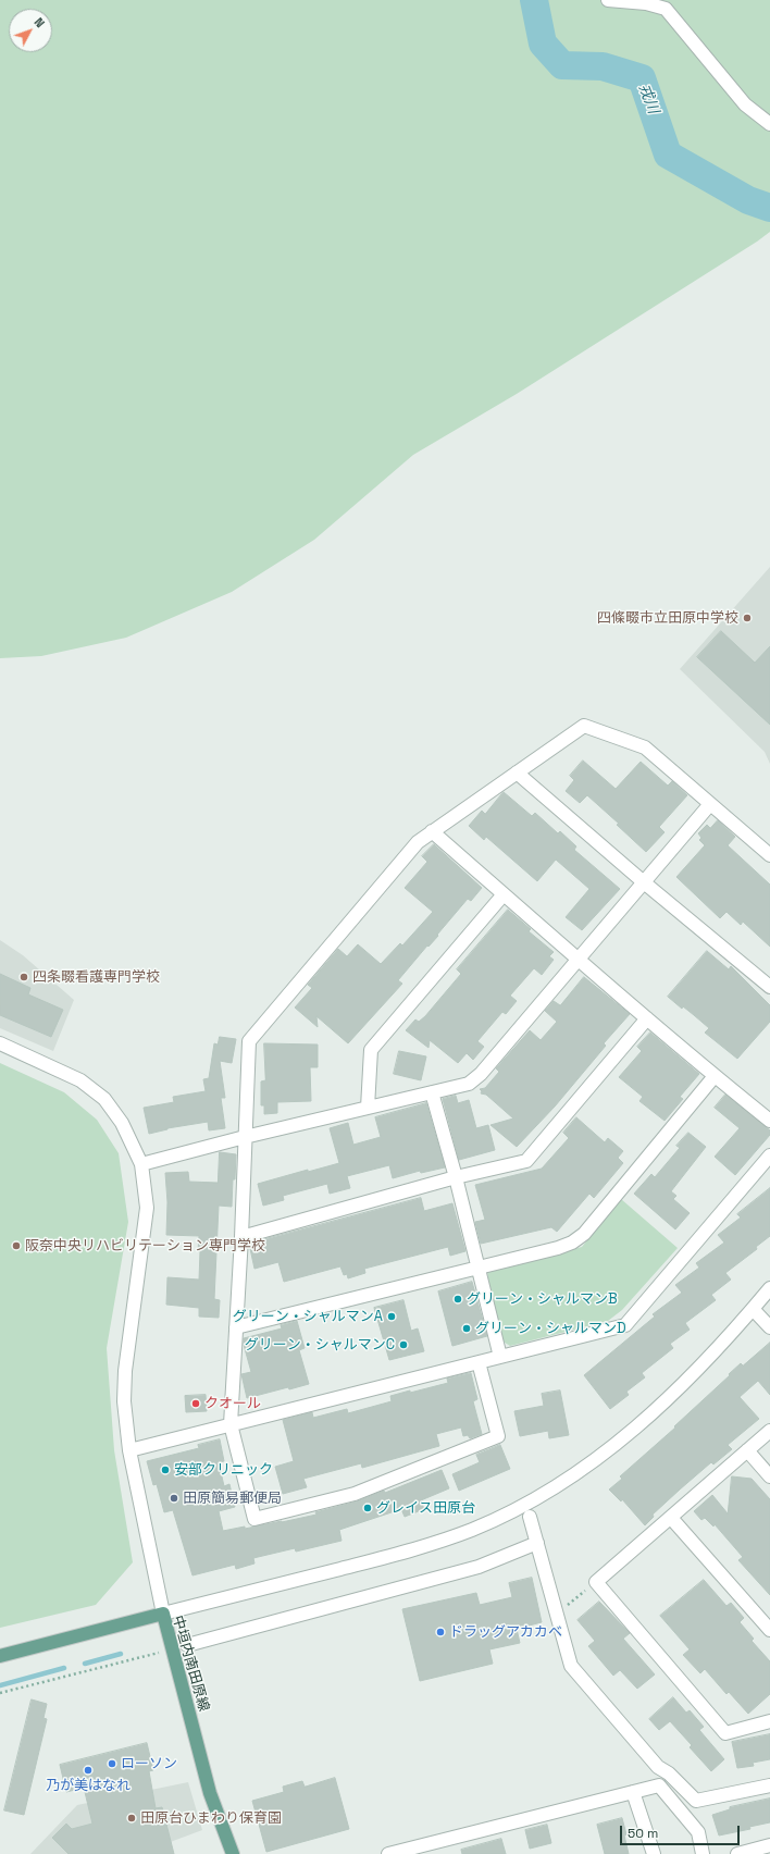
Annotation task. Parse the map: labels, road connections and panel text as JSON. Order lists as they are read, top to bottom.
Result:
{
  "streets": {
    "main road": ["中垣内南田原線"]
  },
  "water": ["戎川"],
  "places": [
    "四條畷市立田原中学校",
    "四条畷看護専門学校",
    "阪奈中央リハビリテーション専門学校",
    "グリーン・シャルマンB",
    "グリーン・シャルマンA",
    "グリーン・シャルマンD",
    "グリーン・シャルマンC",
    "クオール",
    "安部クリニック",
    "田原簡易郵便局",
    "グレイス田原台",
    "ドラッグアカカベ",
    "ローソン",
    "乃が美はなれ",
    "田原台ひまわり保育園"
  ],
  "scale_bar": "50 m",
  "north": "top right"
}
